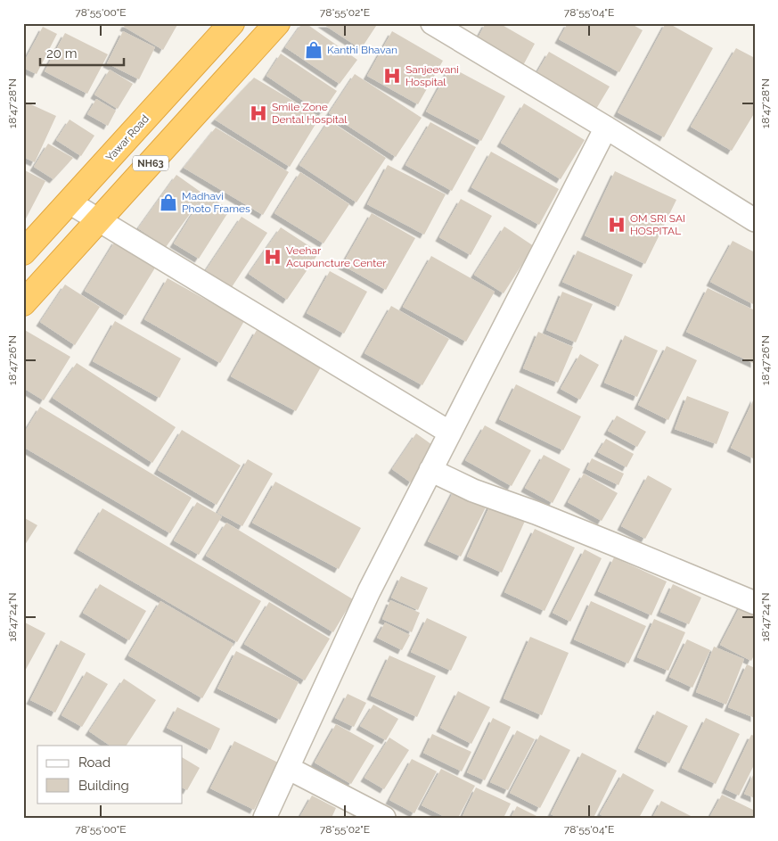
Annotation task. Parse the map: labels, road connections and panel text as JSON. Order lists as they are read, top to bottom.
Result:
{
  "streets": {
    "highway": ["Yawar Road", "NH63"]
  },
  "places": {
    "shop": ["Kanthi Bhavan", "Madhavi Photo Frames"],
    "hospital": [
      "Sanjeevani Hospital",
      "Smile Zone Dental Hospital",
      "OM SRI SAI HOSPITAL",
      "Veehar Acupuncture Center"
    ]
  },
  "legend": ["Road", "Building"],
  "scale_bar": "20 m",
  "coordinates": [
    "78°55'00\"E",
    "78°55'02\"E",
    "78°55'04\"E",
    "18°47'28\"N",
    "18°47'26\"N",
    "18°47'24\"N"
  ]
}
